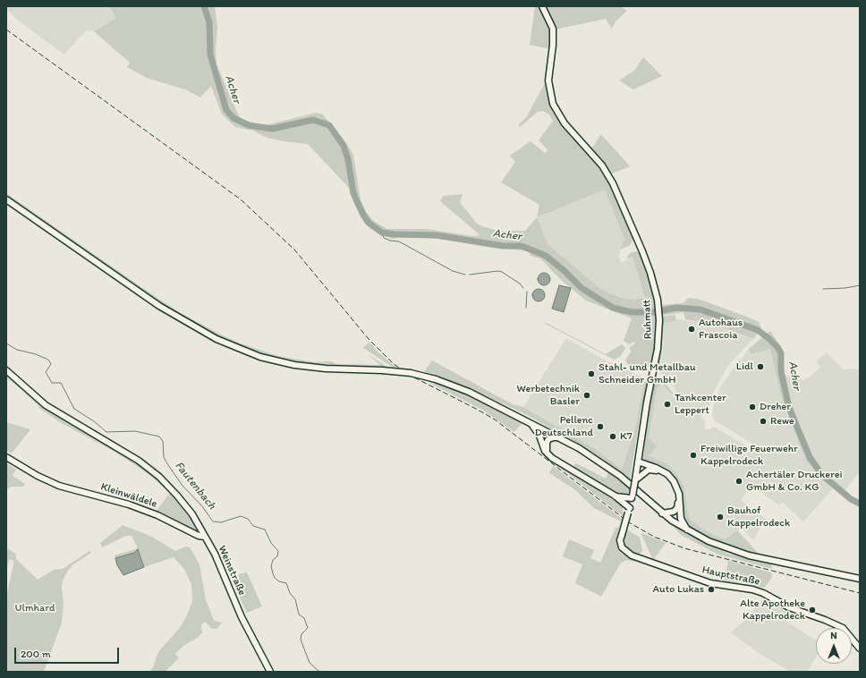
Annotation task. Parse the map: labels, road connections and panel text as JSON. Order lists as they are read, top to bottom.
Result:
{
  "streets": {
    "street": [
      "Ruhmatt",
      "Kleinwäldele",
      "Weinstraße",
      "Hauptstraße"
    ]
  },
  "crossings": [
    ["Ruhmatt", "Hauptstraße"],
    ["Kleinwäldele", "Weinstraße"]
  ],
  "water": ["Acher", "Fautenbach"],
  "parks": ["Ulmhard"],
  "places": [
    "Autohaus Frascoia",
    "Lidl",
    "Stahl- und Metallbau Schneider GmbH",
    "Werbetechnik Basler",
    "Tankcenter Leppert",
    "Dreher",
    "Rewe",
    "Pellenc Deutschland",
    "K7",
    "Freiwillige Feuerwehr Kappelrodeck",
    "Achertäler Druckerei GmbH & Co. KG",
    "Bauhof Kappelrodeck",
    "Auto Lukas",
    "Alte Apotheke Kappelrodeck"
  ],
  "scale_bar": "200 m",
  "north": "top"
}
